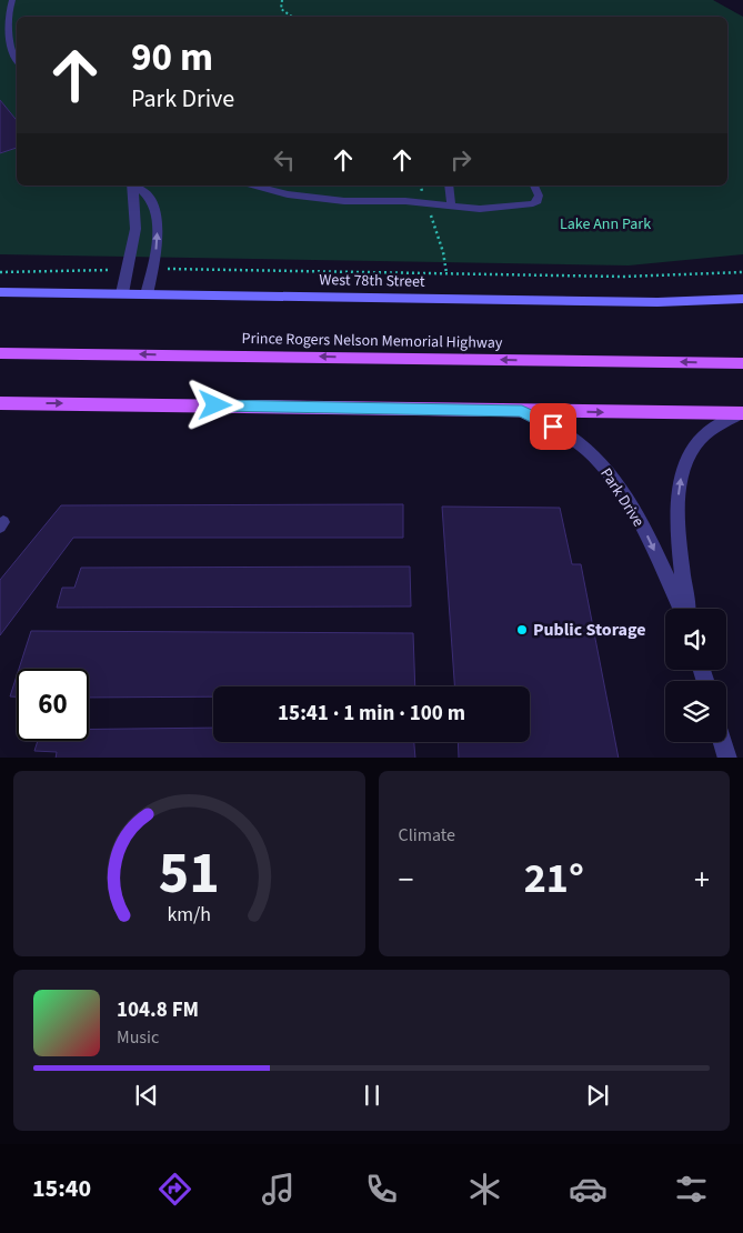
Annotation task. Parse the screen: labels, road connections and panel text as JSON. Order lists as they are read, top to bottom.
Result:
{
  "streets": {
    "main road": ["Prince Rogers Nelson Memorial Highway"],
    "street": ["West 78th Street", "Park Drive"]
  },
  "parks": ["Lake Ann Park"],
  "places": ["Public Storage"],
  "page": {
    "turn": ["90 m", "Park Drive"],
    "limit": "60",
    "trip": "15:41 · 1 min · 100 m",
    "tile": "Climate",
    "heat": ["−", "21°", "+"],
    "song": ["104.8 FM", "Music"],
    "tabs": "15:40",
    "gauge": ["51", "km/h"]
  }
}
